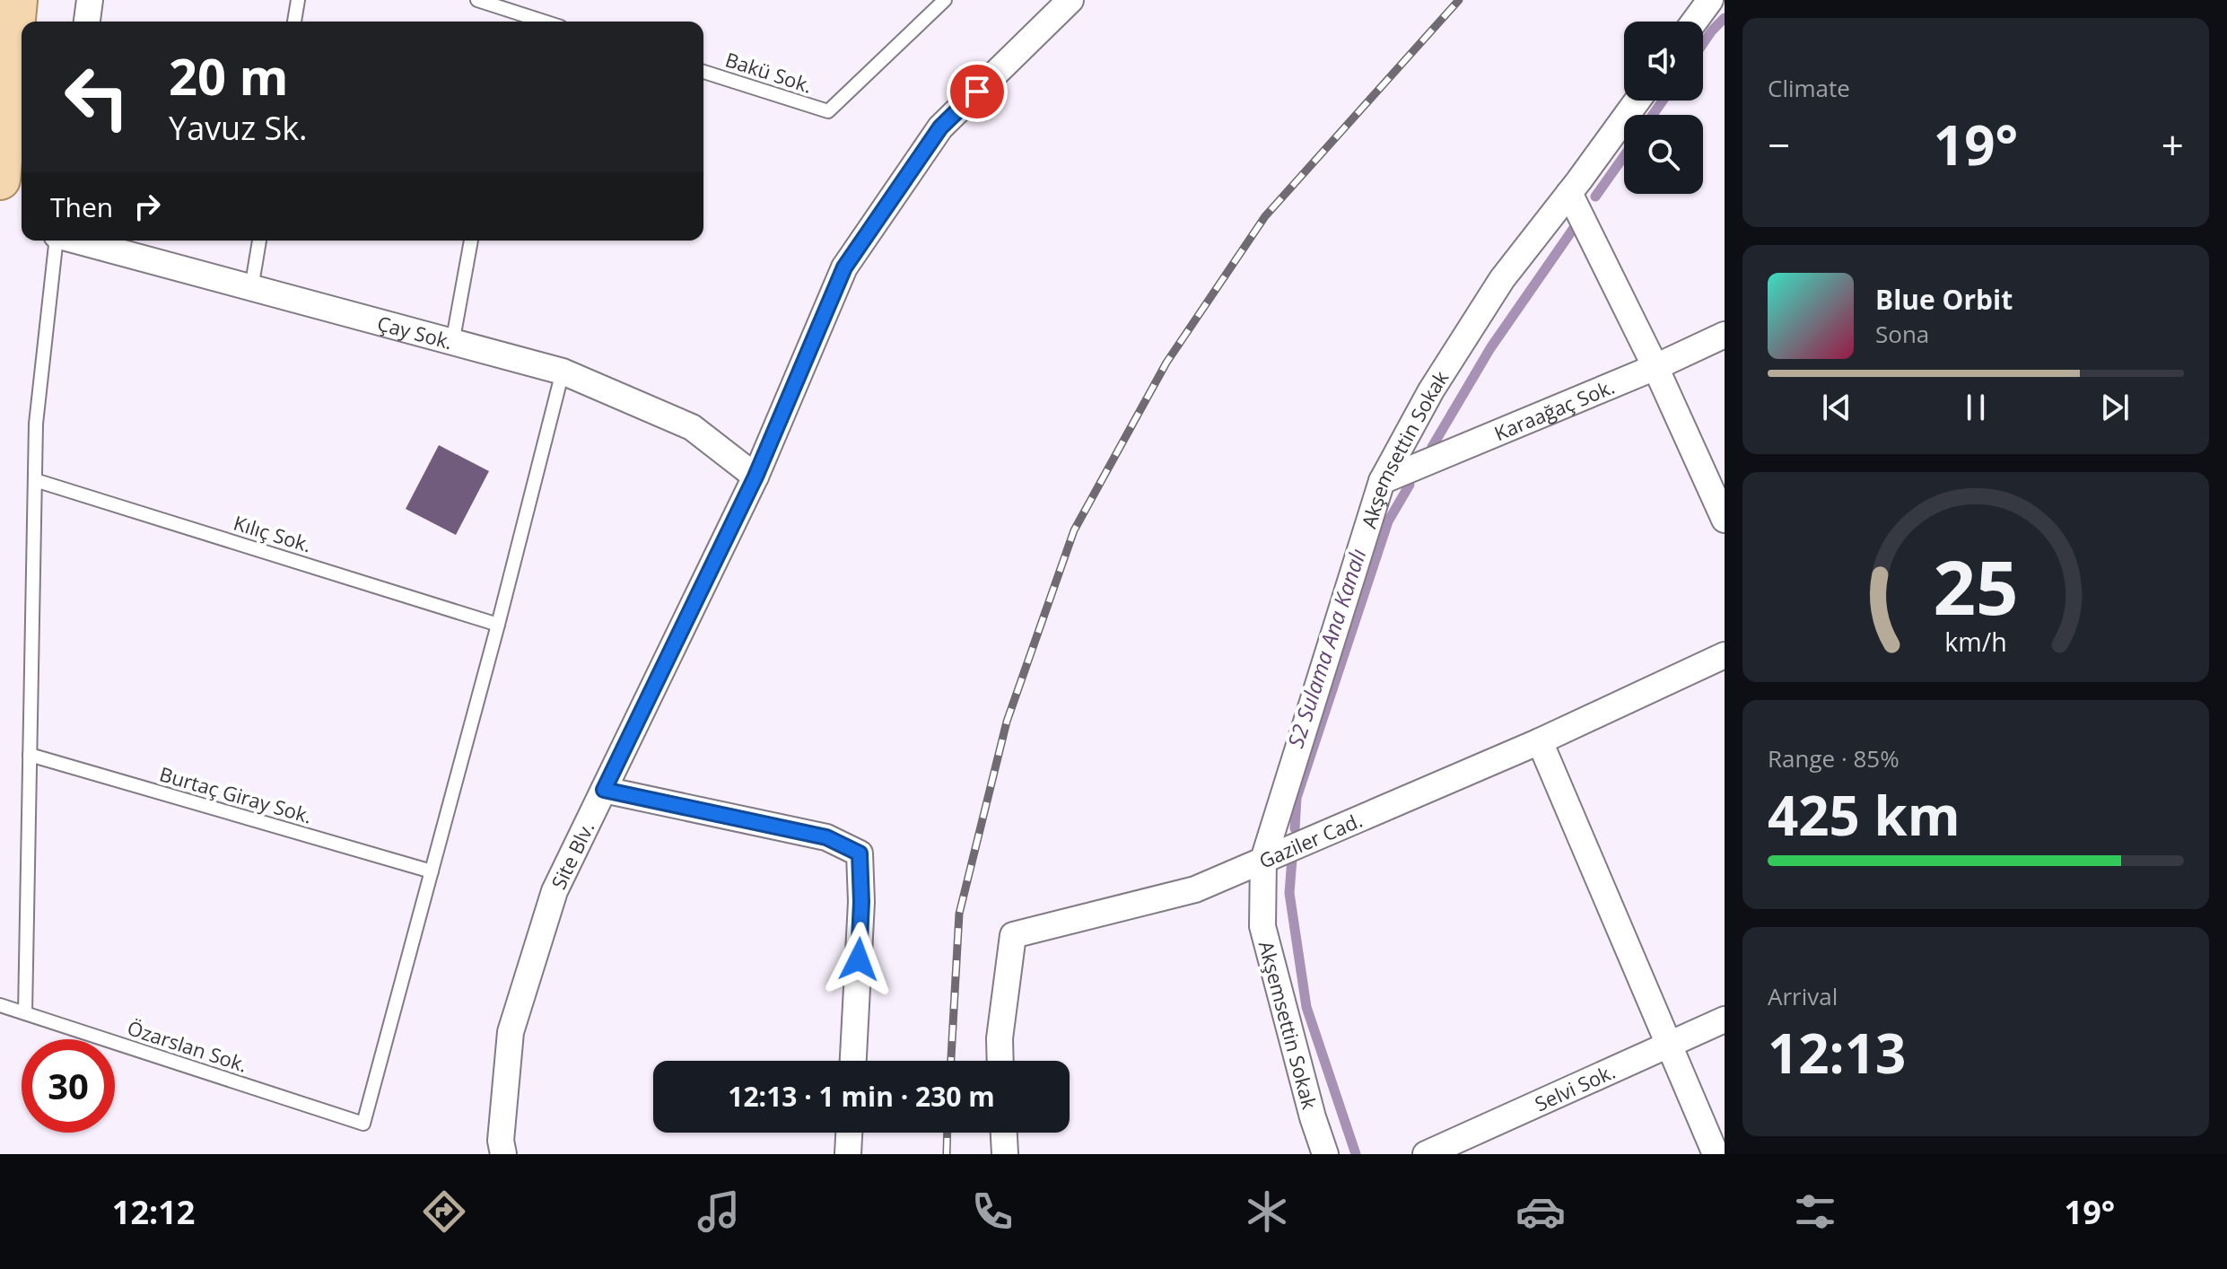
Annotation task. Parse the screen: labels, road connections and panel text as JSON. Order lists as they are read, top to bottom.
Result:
{
  "streets": {
    "street": [
      "Çay Sok.",
      "Karaağaç Sok.",
      "Akşemsettin Sokak",
      "Gaziler Cad.",
      "Site Blv.",
      "Selvi Sok."
    ],
    "lane": [
      "Bakü Sok.",
      "Kılıç Sok.",
      "Burtaç Giray Sok.",
      "Özarslan Sok."
    ]
  },
  "crossings": [
    ["Çay Sok.", "Site Blv."],
    ["Karaağaç Sok.", "Akşemsettin Sokak"],
    ["Akşemsettin Sokak", "Gaziler Cad."],
    ["Burtaç Giray Sok.", "Özarslan Sok."]
  ],
  "water": ["S2 Sulama Ana Kanalı"],
  "page": {
    "tile": [
      "Climate",
      ["Range · 85%", "425 km"],
      ["Arrival", "12:13"]
    ],
    "turn": ["20 m", "Yavuz Sk."],
    "heat": ["−", "19°", "+"],
    "then": "Then",
    "song": ["Blue Orbit", "Sona"],
    "limit": "30",
    "trip": "12:13 · 1 min · 230 m",
    "tabs": ["12:12", "19°"],
    "gauge": ["25", "km/h"]
  }
}
